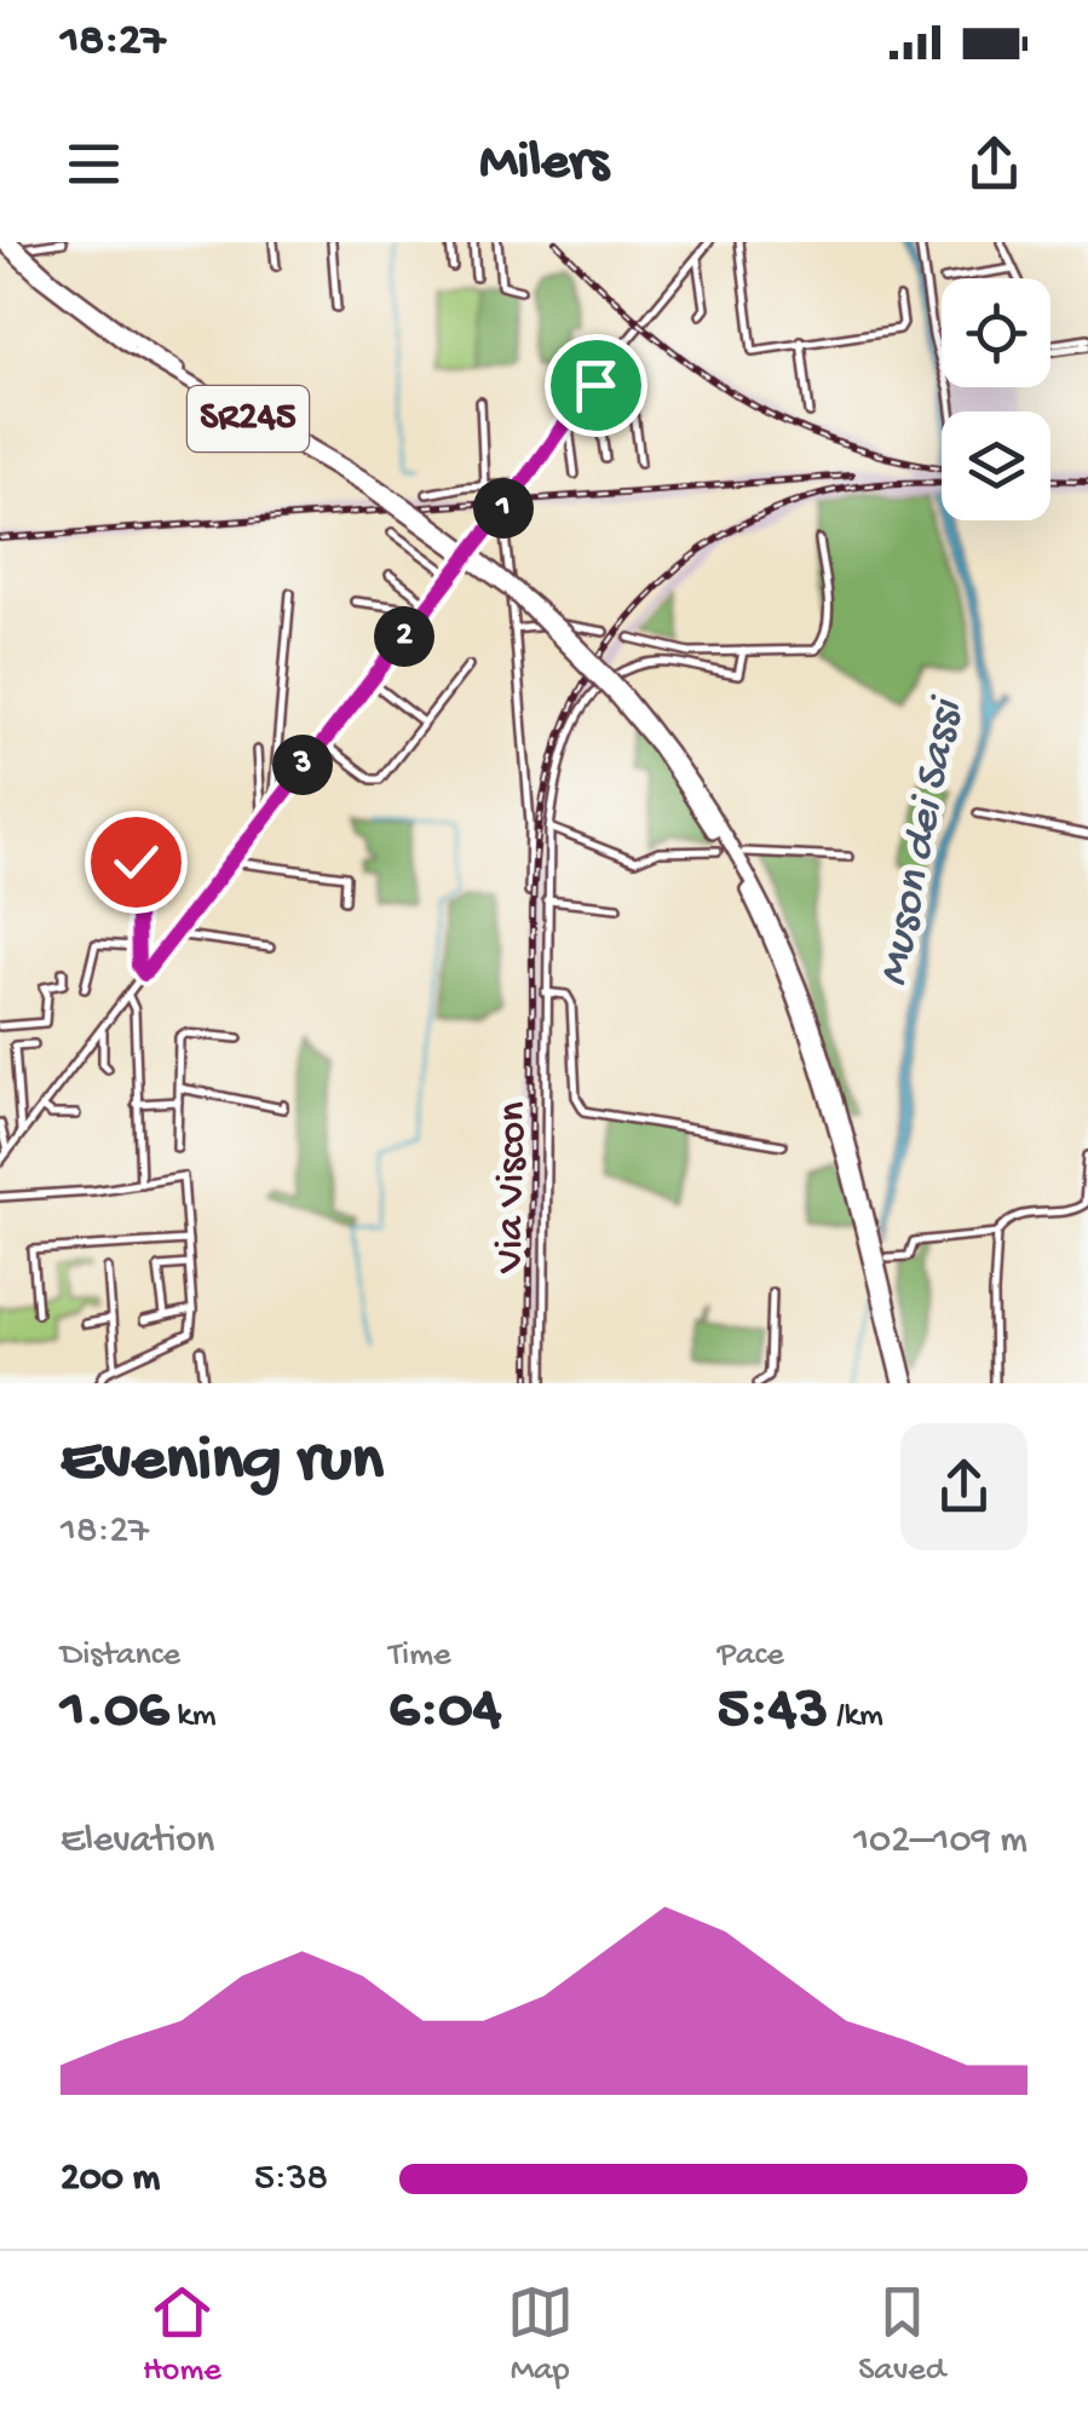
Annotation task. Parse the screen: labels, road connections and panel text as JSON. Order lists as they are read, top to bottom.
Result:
{
  "streets": {
    "highway": ["SR245"],
    "street": ["Via Viscon"]
  },
  "water": ["Muson dei Sassi"],
  "page": {
    "status": "18:27",
    "header": "Milers",
    "pins": ["1", "2", "3"],
    "heading": ["Evening run", "18:27"],
    "stats": [
      ["Distance", "1.06 km"],
      ["Time", "6:04"],
      ["Pace", "5:43 /km"]
    ],
    "chart": ["Elevation", "102–109 m"],
    "list": [
      {
        "name": "200 m",
        "note": "5:38"
      }
    ],
    "tabs": ["Home", "Map", "Saved"]
  }
}
